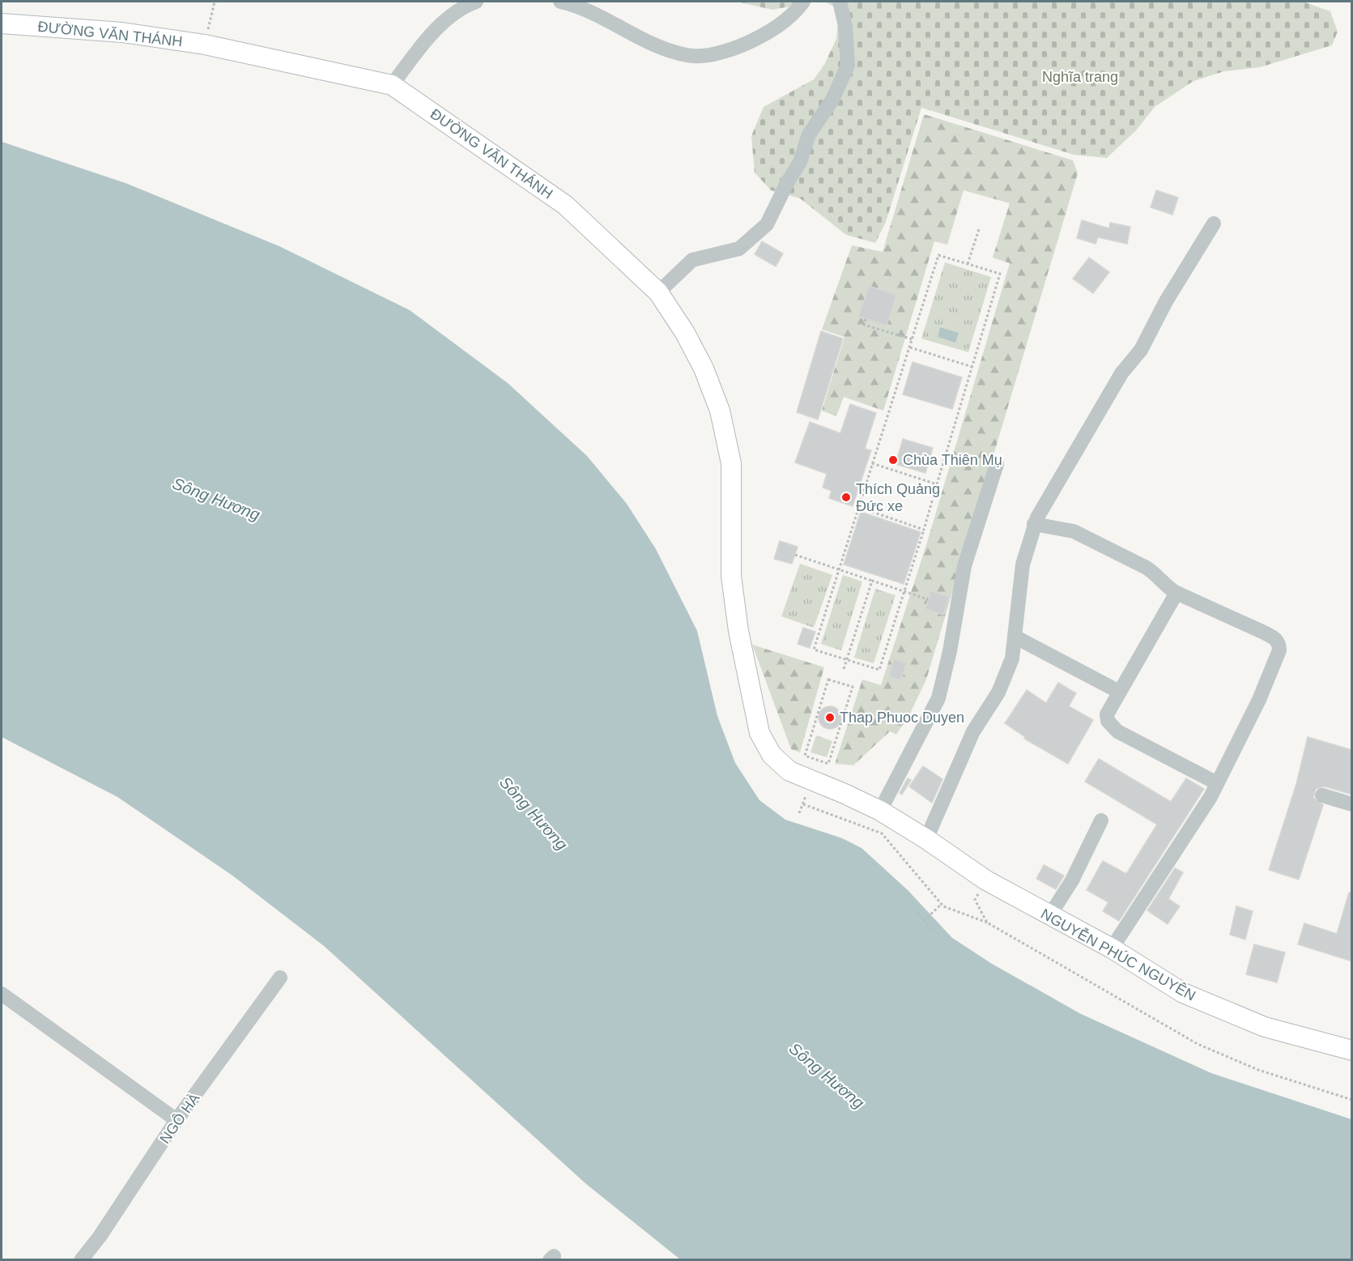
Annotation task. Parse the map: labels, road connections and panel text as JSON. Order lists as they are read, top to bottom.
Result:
{
  "streets": {
    "main road": ["ĐƯỜNG VĂN THÁNH", "NGUYỄN PHÚC NGUYÊN"],
    "street": ["NGÔ HÀ"]
  },
  "water": ["Sông Hương"],
  "parks": ["Nghĩa trang"],
  "places": ["Chùa Thiên Mụ", "Thích Quảng Đức xe", "Thap Phuoc Duyen"]
}
